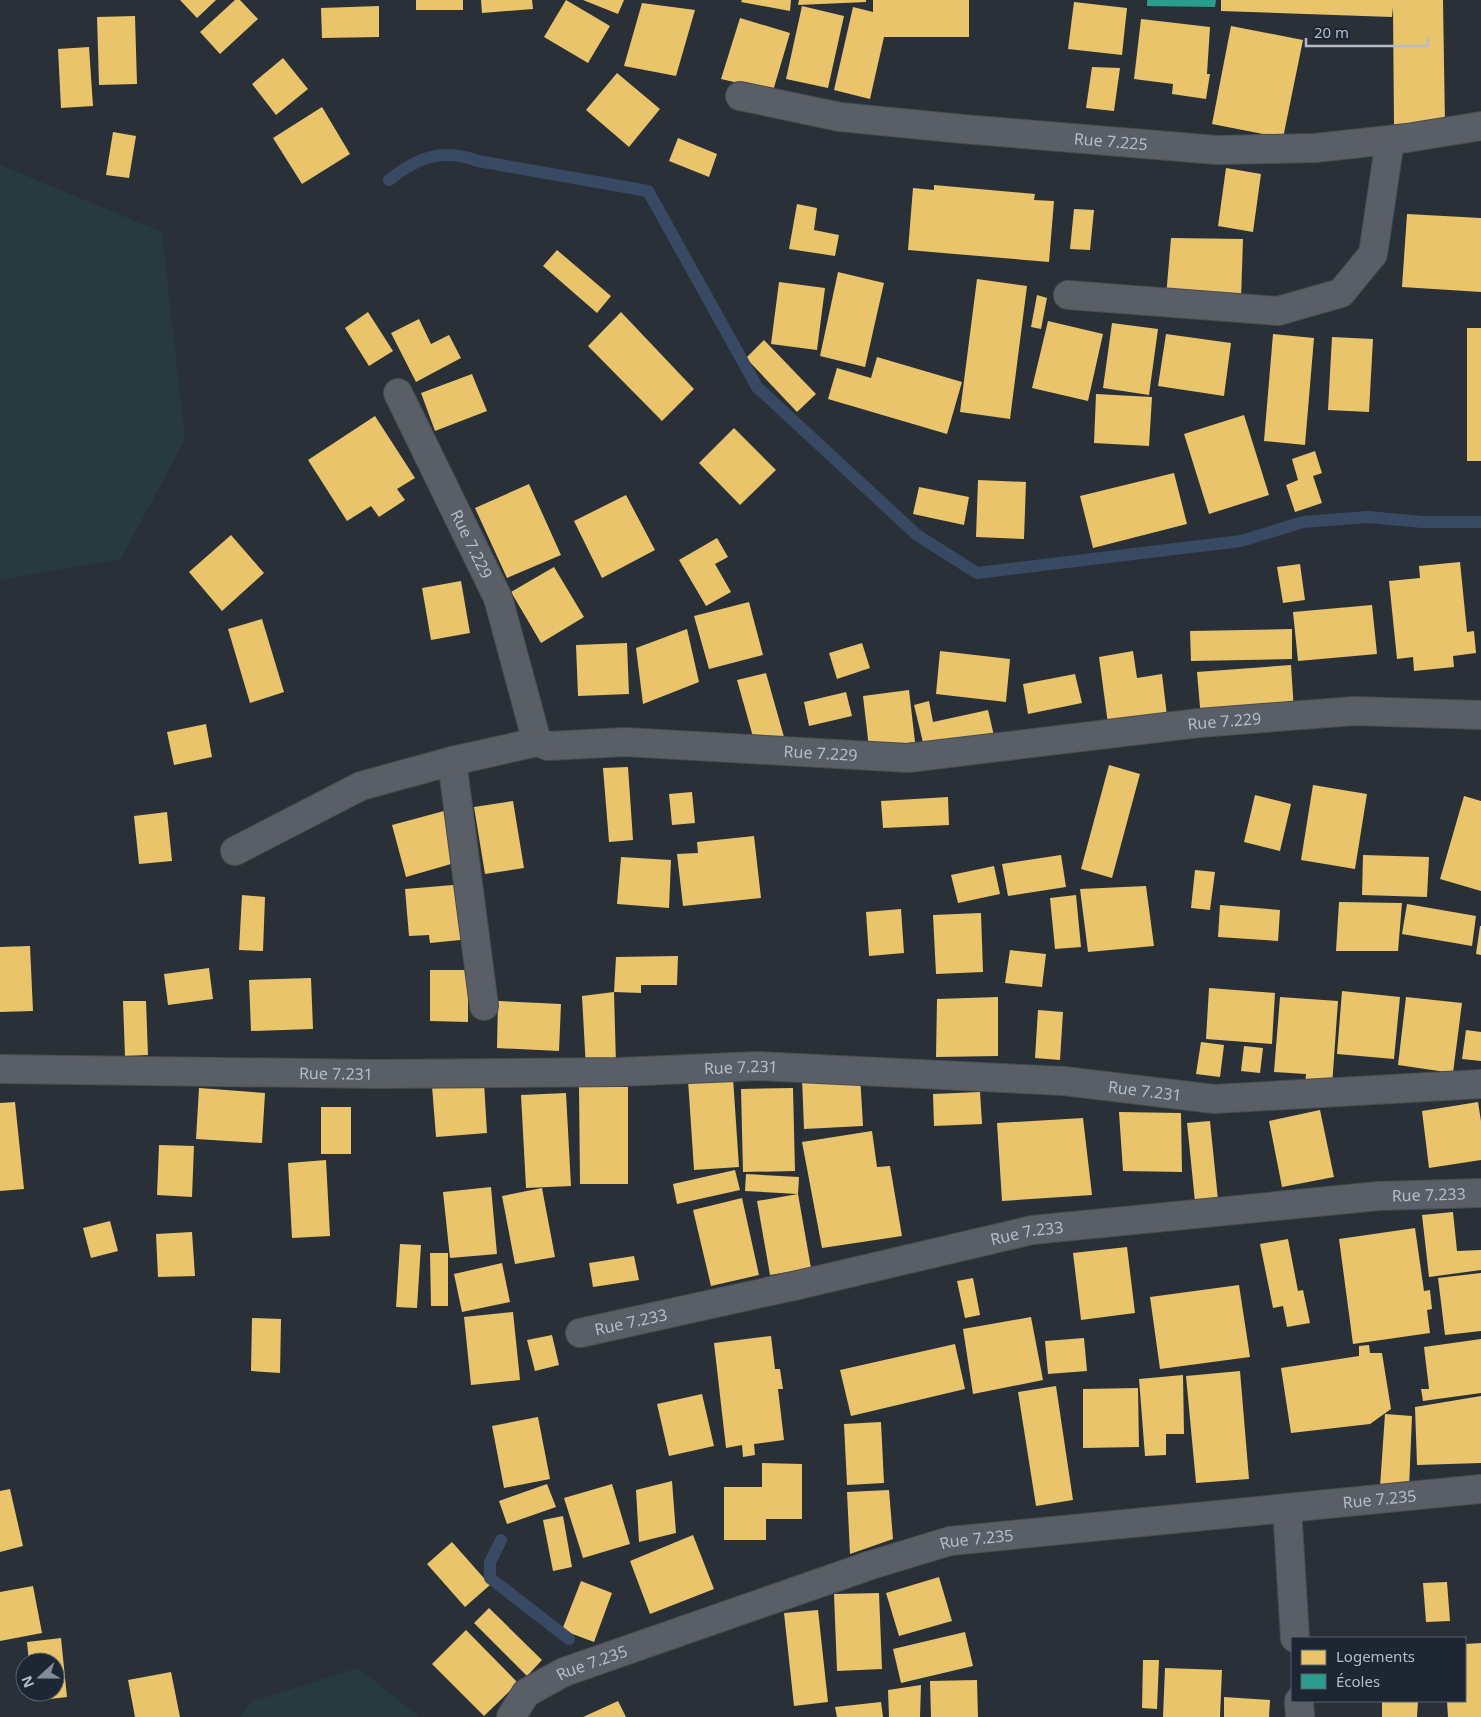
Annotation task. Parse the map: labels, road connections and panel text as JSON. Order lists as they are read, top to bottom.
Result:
{
  "streets": {
    "street": [
      "Rue 7.225",
      "Rue 7.229",
      "Rue 7.231",
      "Rue 7.233",
      "Rue 7.235"
    ]
  },
  "legend": ["Logements", "Écoles"],
  "scale_bar": "20 m",
  "north": "left"
}
